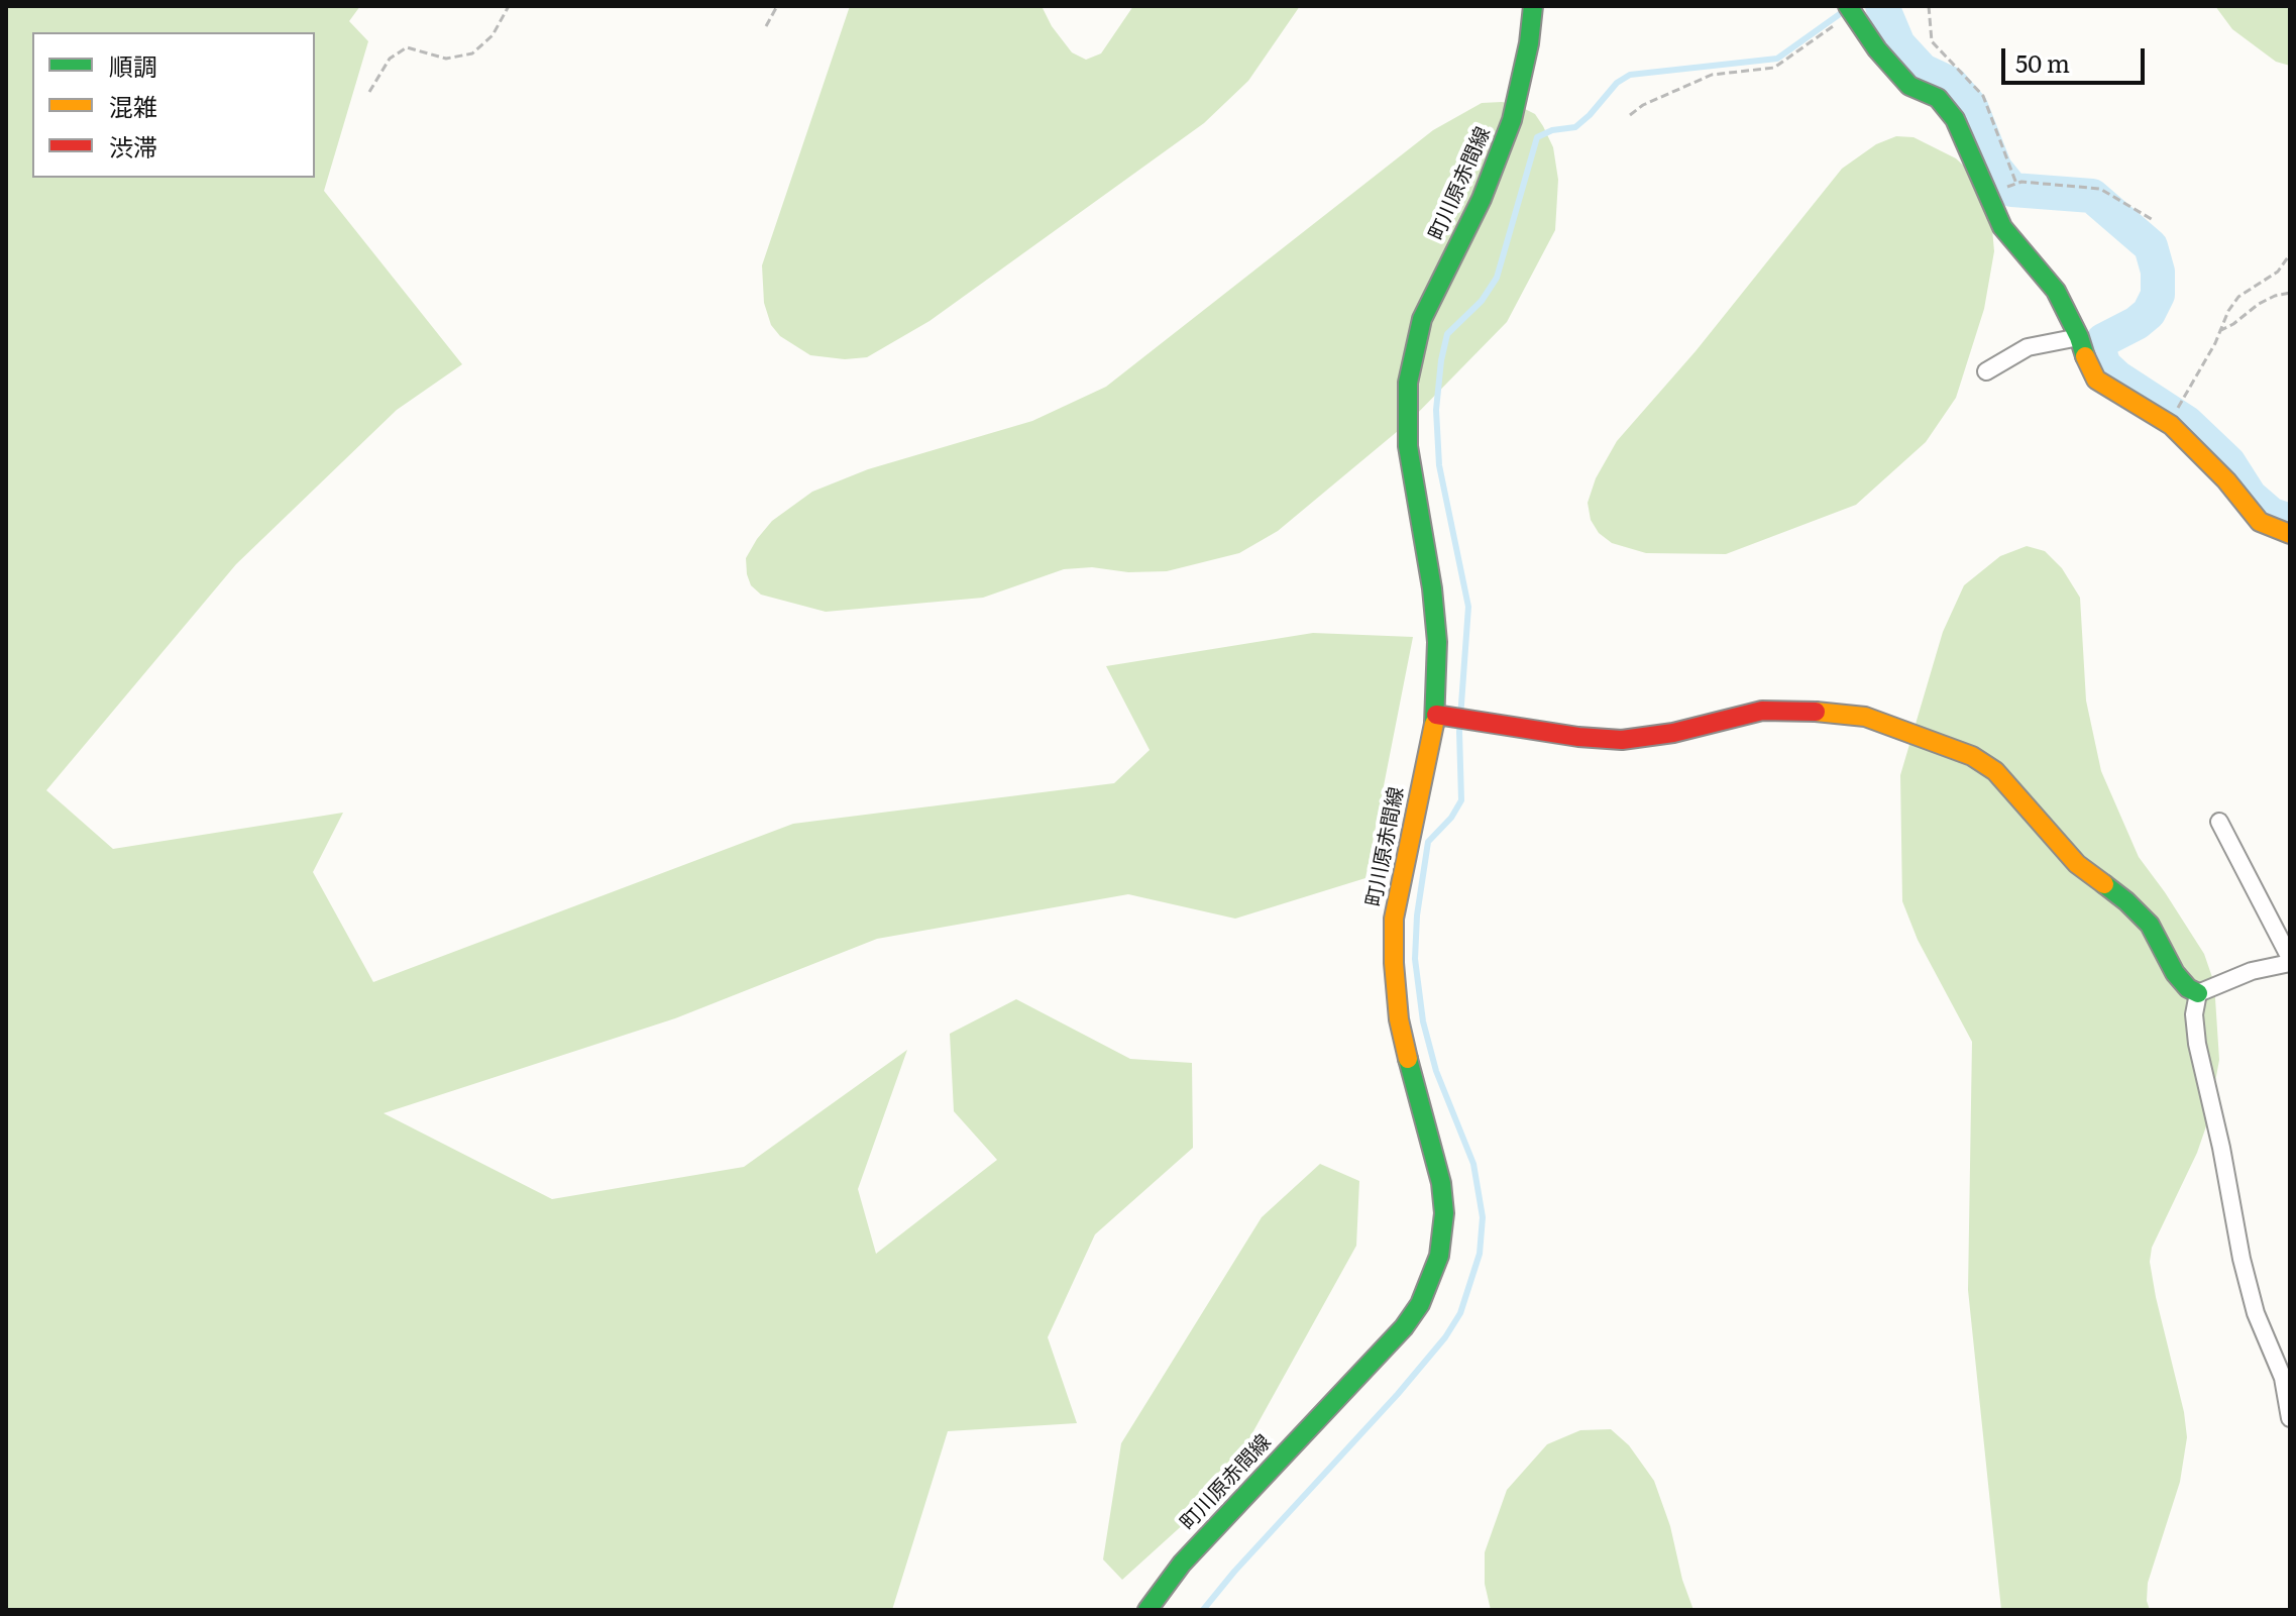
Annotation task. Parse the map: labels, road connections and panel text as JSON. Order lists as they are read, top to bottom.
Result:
{
  "streets": {
    "main road": ["町川原赤間線"]
  },
  "legend": ["順調", "混雑", "渋滞"],
  "scale_bar": "50 m"
}
